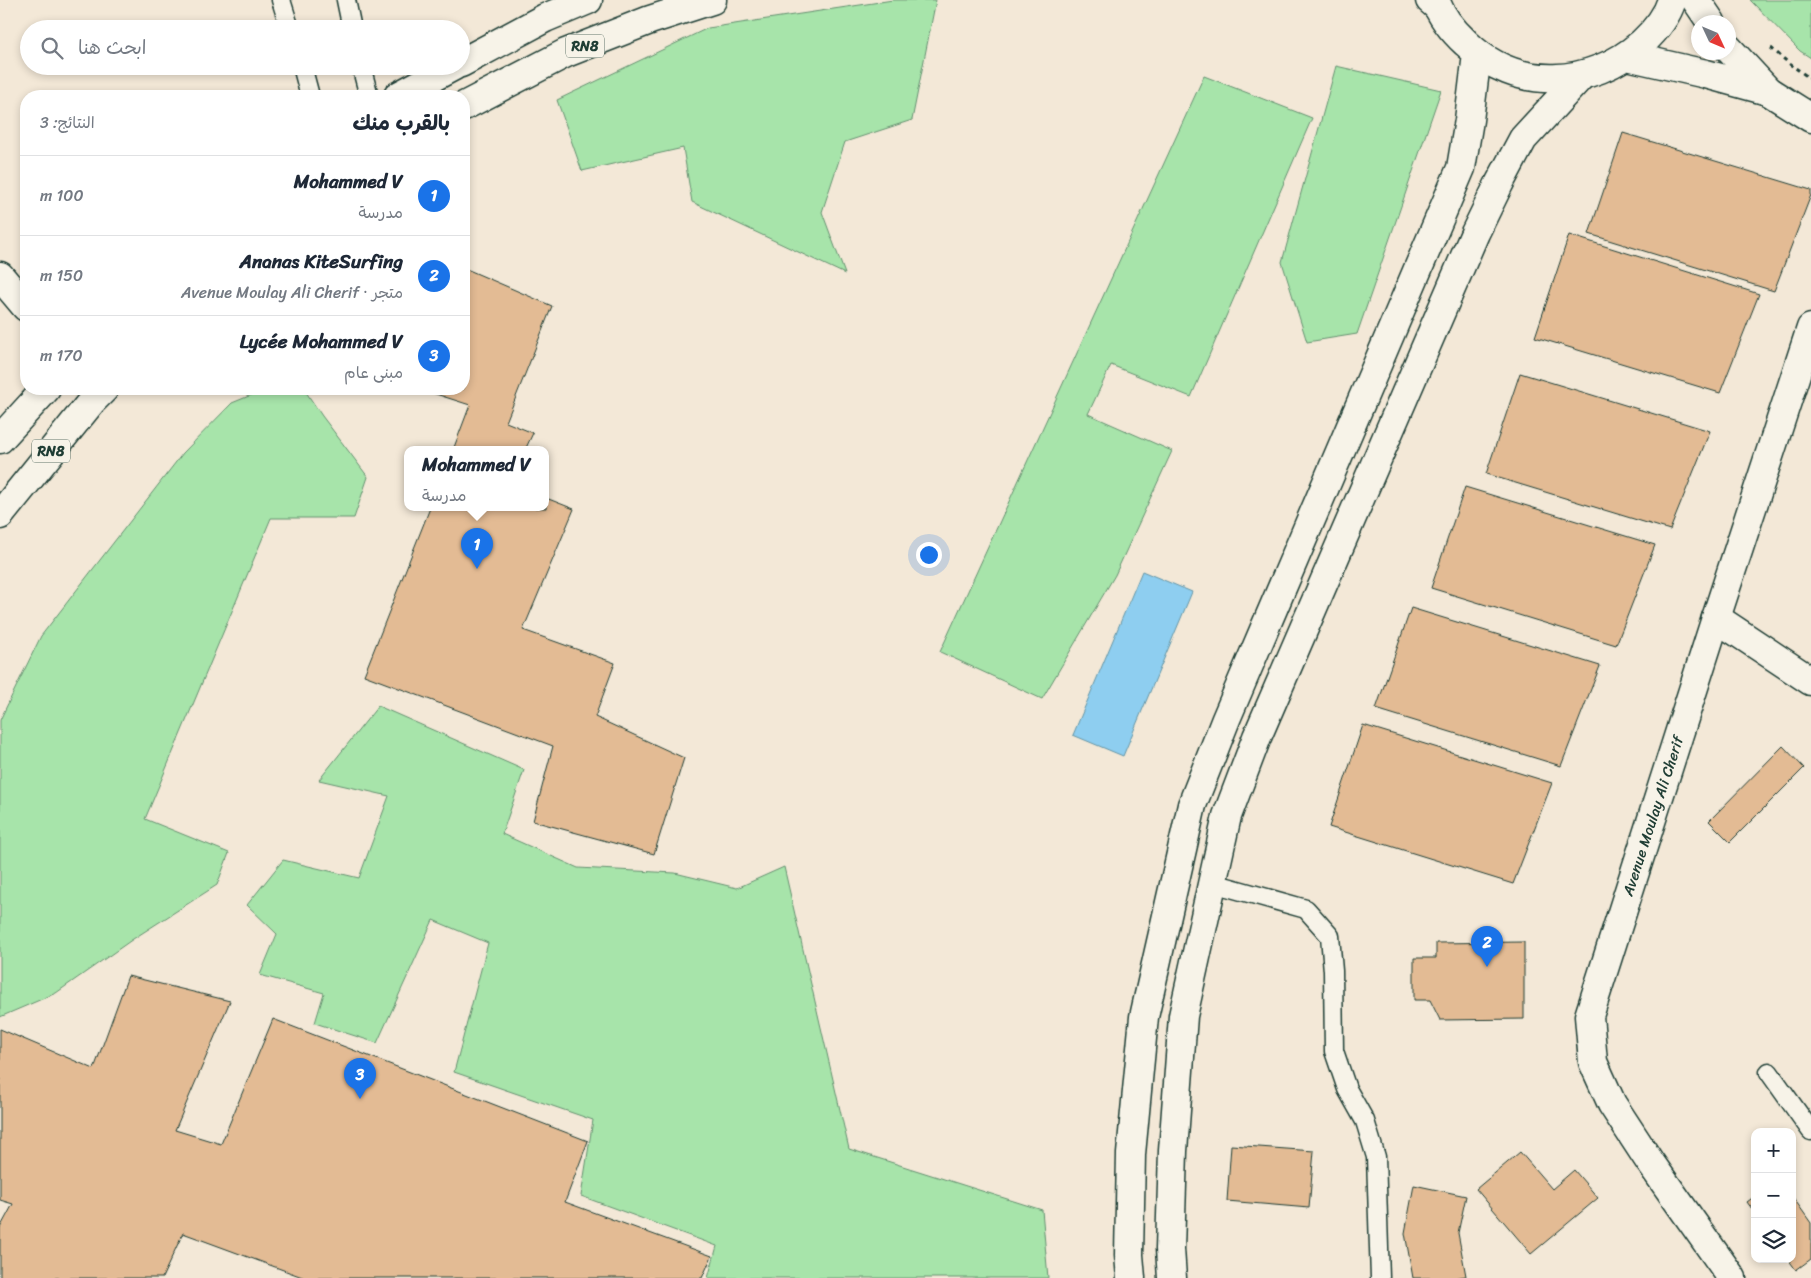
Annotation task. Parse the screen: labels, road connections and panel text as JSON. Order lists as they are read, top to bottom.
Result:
{
  "streets": {
    "main road": ["RN8", "Avenue Moulay Ali Cherif"]
  },
  "north": "bottom right",
  "page": {
    "search": "ابحث هنا",
    "heading": ["بالقرب منك", "النتائج: 3"],
    "list": [
      {
        "mark": "1",
        "name": "Mohammed V",
        "note": "مدرسة",
        "value": "100 m"
      },
      {
        "mark": "2",
        "name": "Ananas KiteSurfing",
        "note": "متجر · Avenue Moulay Ali Cherif",
        "value": "150 m"
      },
      {
        "mark": "3",
        "name": "Lycée Mohammed V",
        "note": "مبنى عام",
        "value": "170 m"
      }
    ],
    "popup": ["Mohammed V", "مدرسة"],
    "pins": ["1", "2", "3"],
    "map_buttons": ["+", "−"]
  }
}
